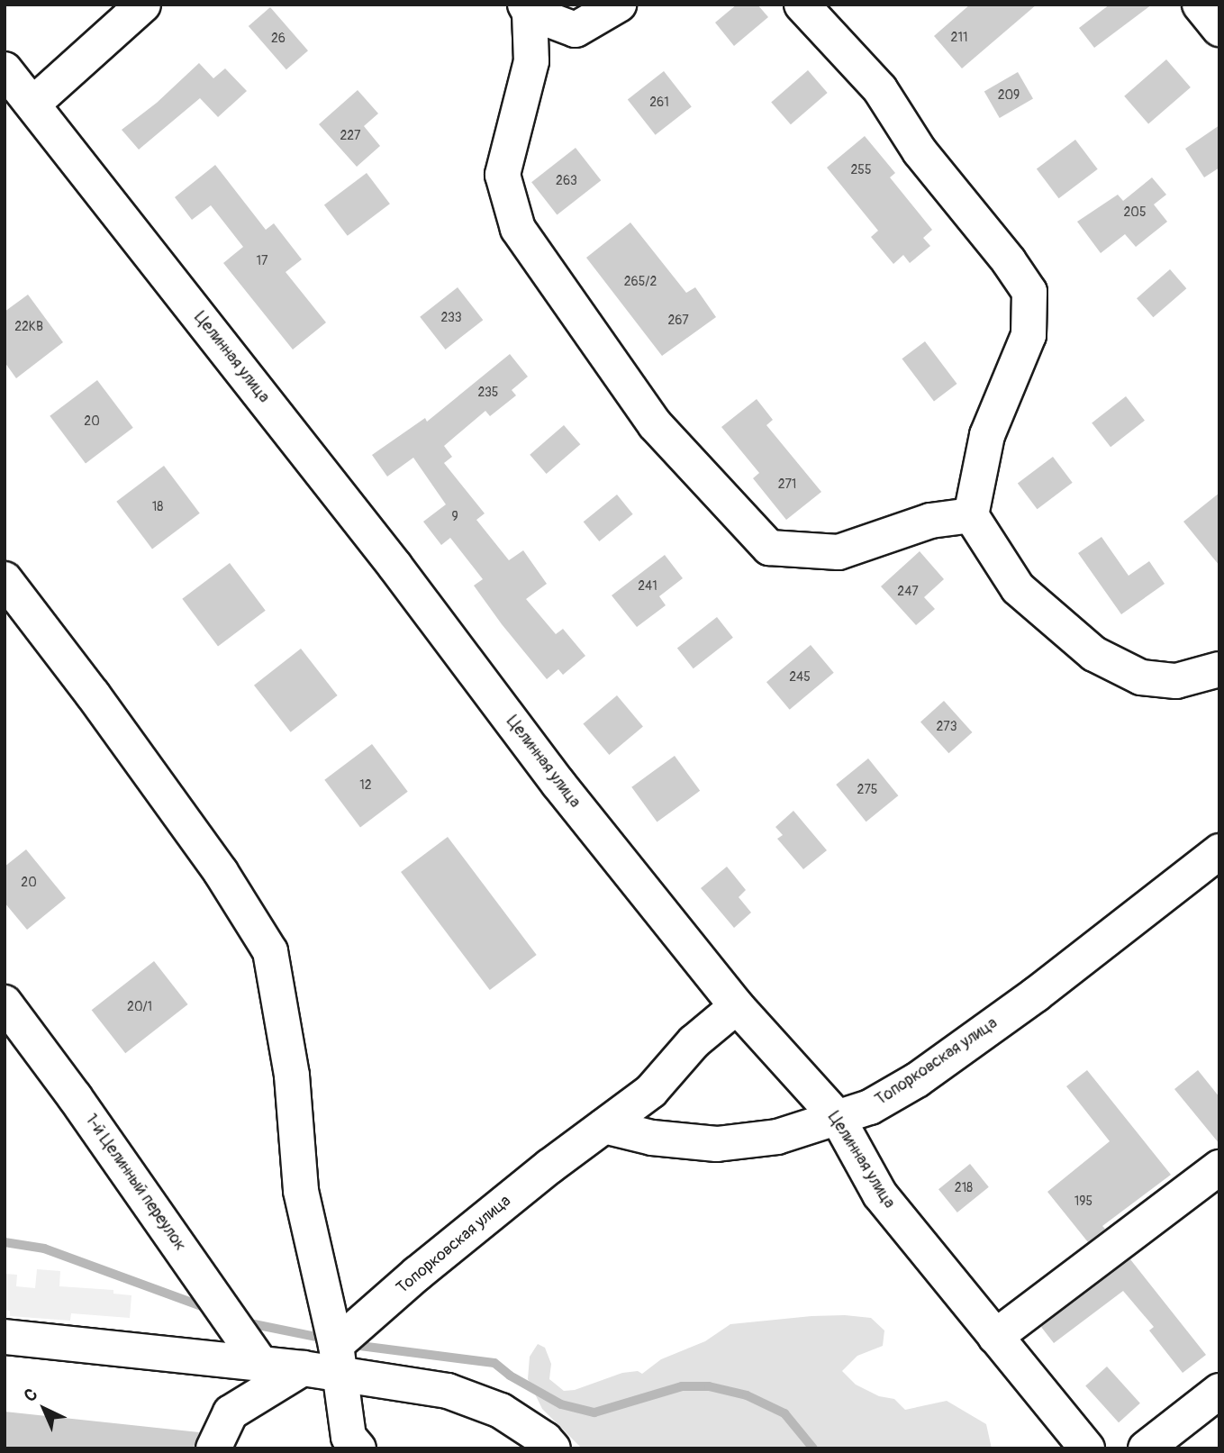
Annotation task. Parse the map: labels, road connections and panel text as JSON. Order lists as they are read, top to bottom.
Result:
{
  "streets": {
    "street": ["Целинная улица", "Топорковская улица", "1-й Целинный переулок"]
  },
  "crossings": [
    ["Целинная улица", "Топорковская улица"]
  ],
  "house_numbers": [
    "211",
    "26",
    "209",
    "261",
    "227",
    "255",
    "263",
    "205",
    "17",
    "265/2",
    "233",
    "267",
    "22КВ",
    "235",
    "20",
    "271",
    "18",
    "9",
    "241",
    "247",
    "245",
    "273",
    "12",
    "275",
    "20",
    "20/1",
    "218",
    "195"
  ],
  "north": "top left"
}
